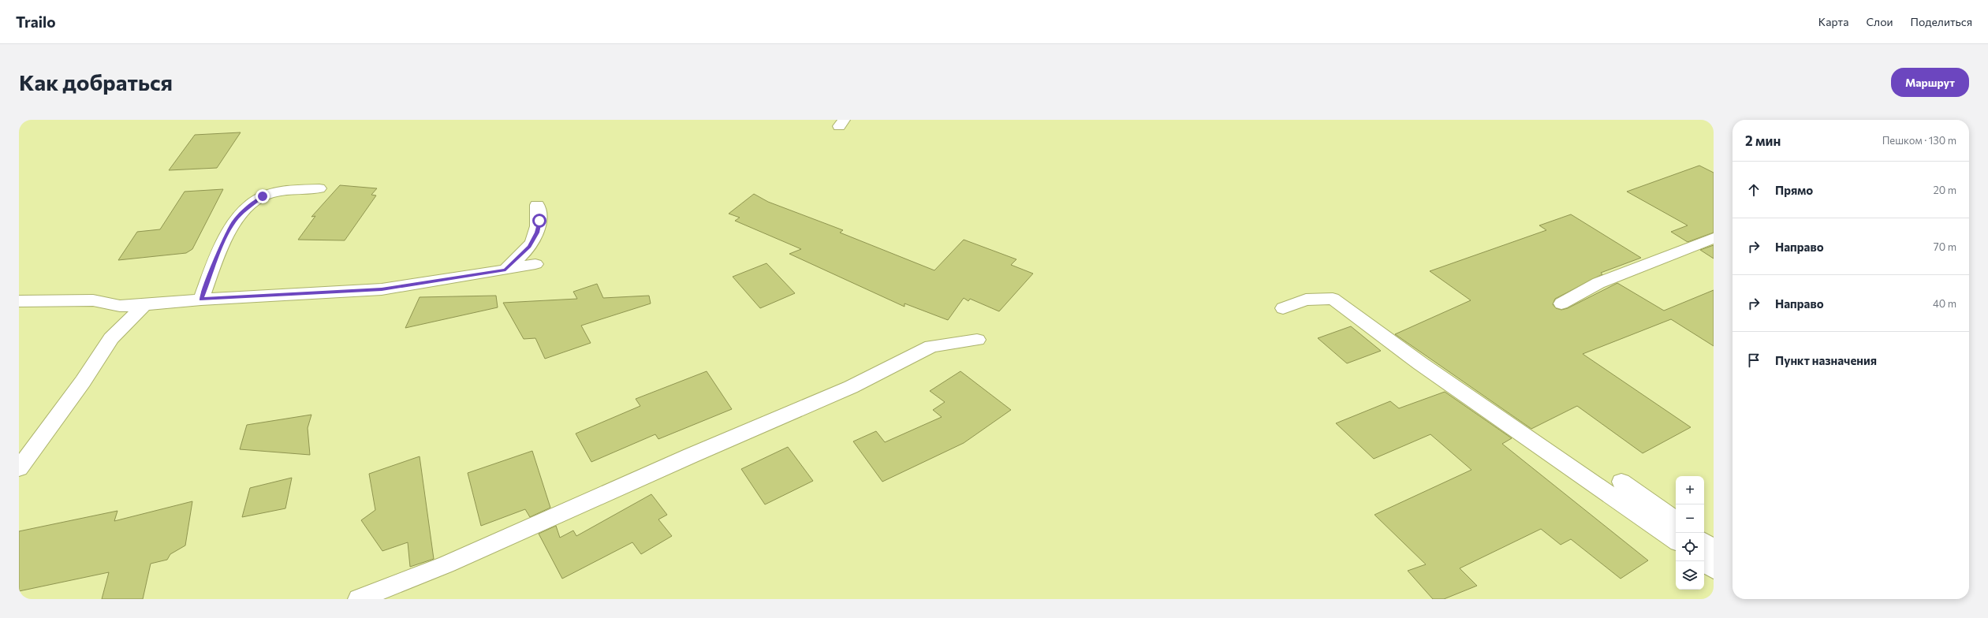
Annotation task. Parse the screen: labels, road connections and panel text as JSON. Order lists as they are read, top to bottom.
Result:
{
  "page": {
    "header": "Trailo",
    "nav": ["Карта", "Слои", "Поделиться"],
    "buttons": "Маршрут",
    "title": "Как добраться",
    "heading": ["2 мин", "Пешком · 130 m"],
    "list": [
      ["Прямо", "20 m"],
      ["Направо", "70 m"],
      ["Направо", "40 m"],
      "Пункт назначения"
    ],
    "map_buttons": ["+", "−"]
  }
}
